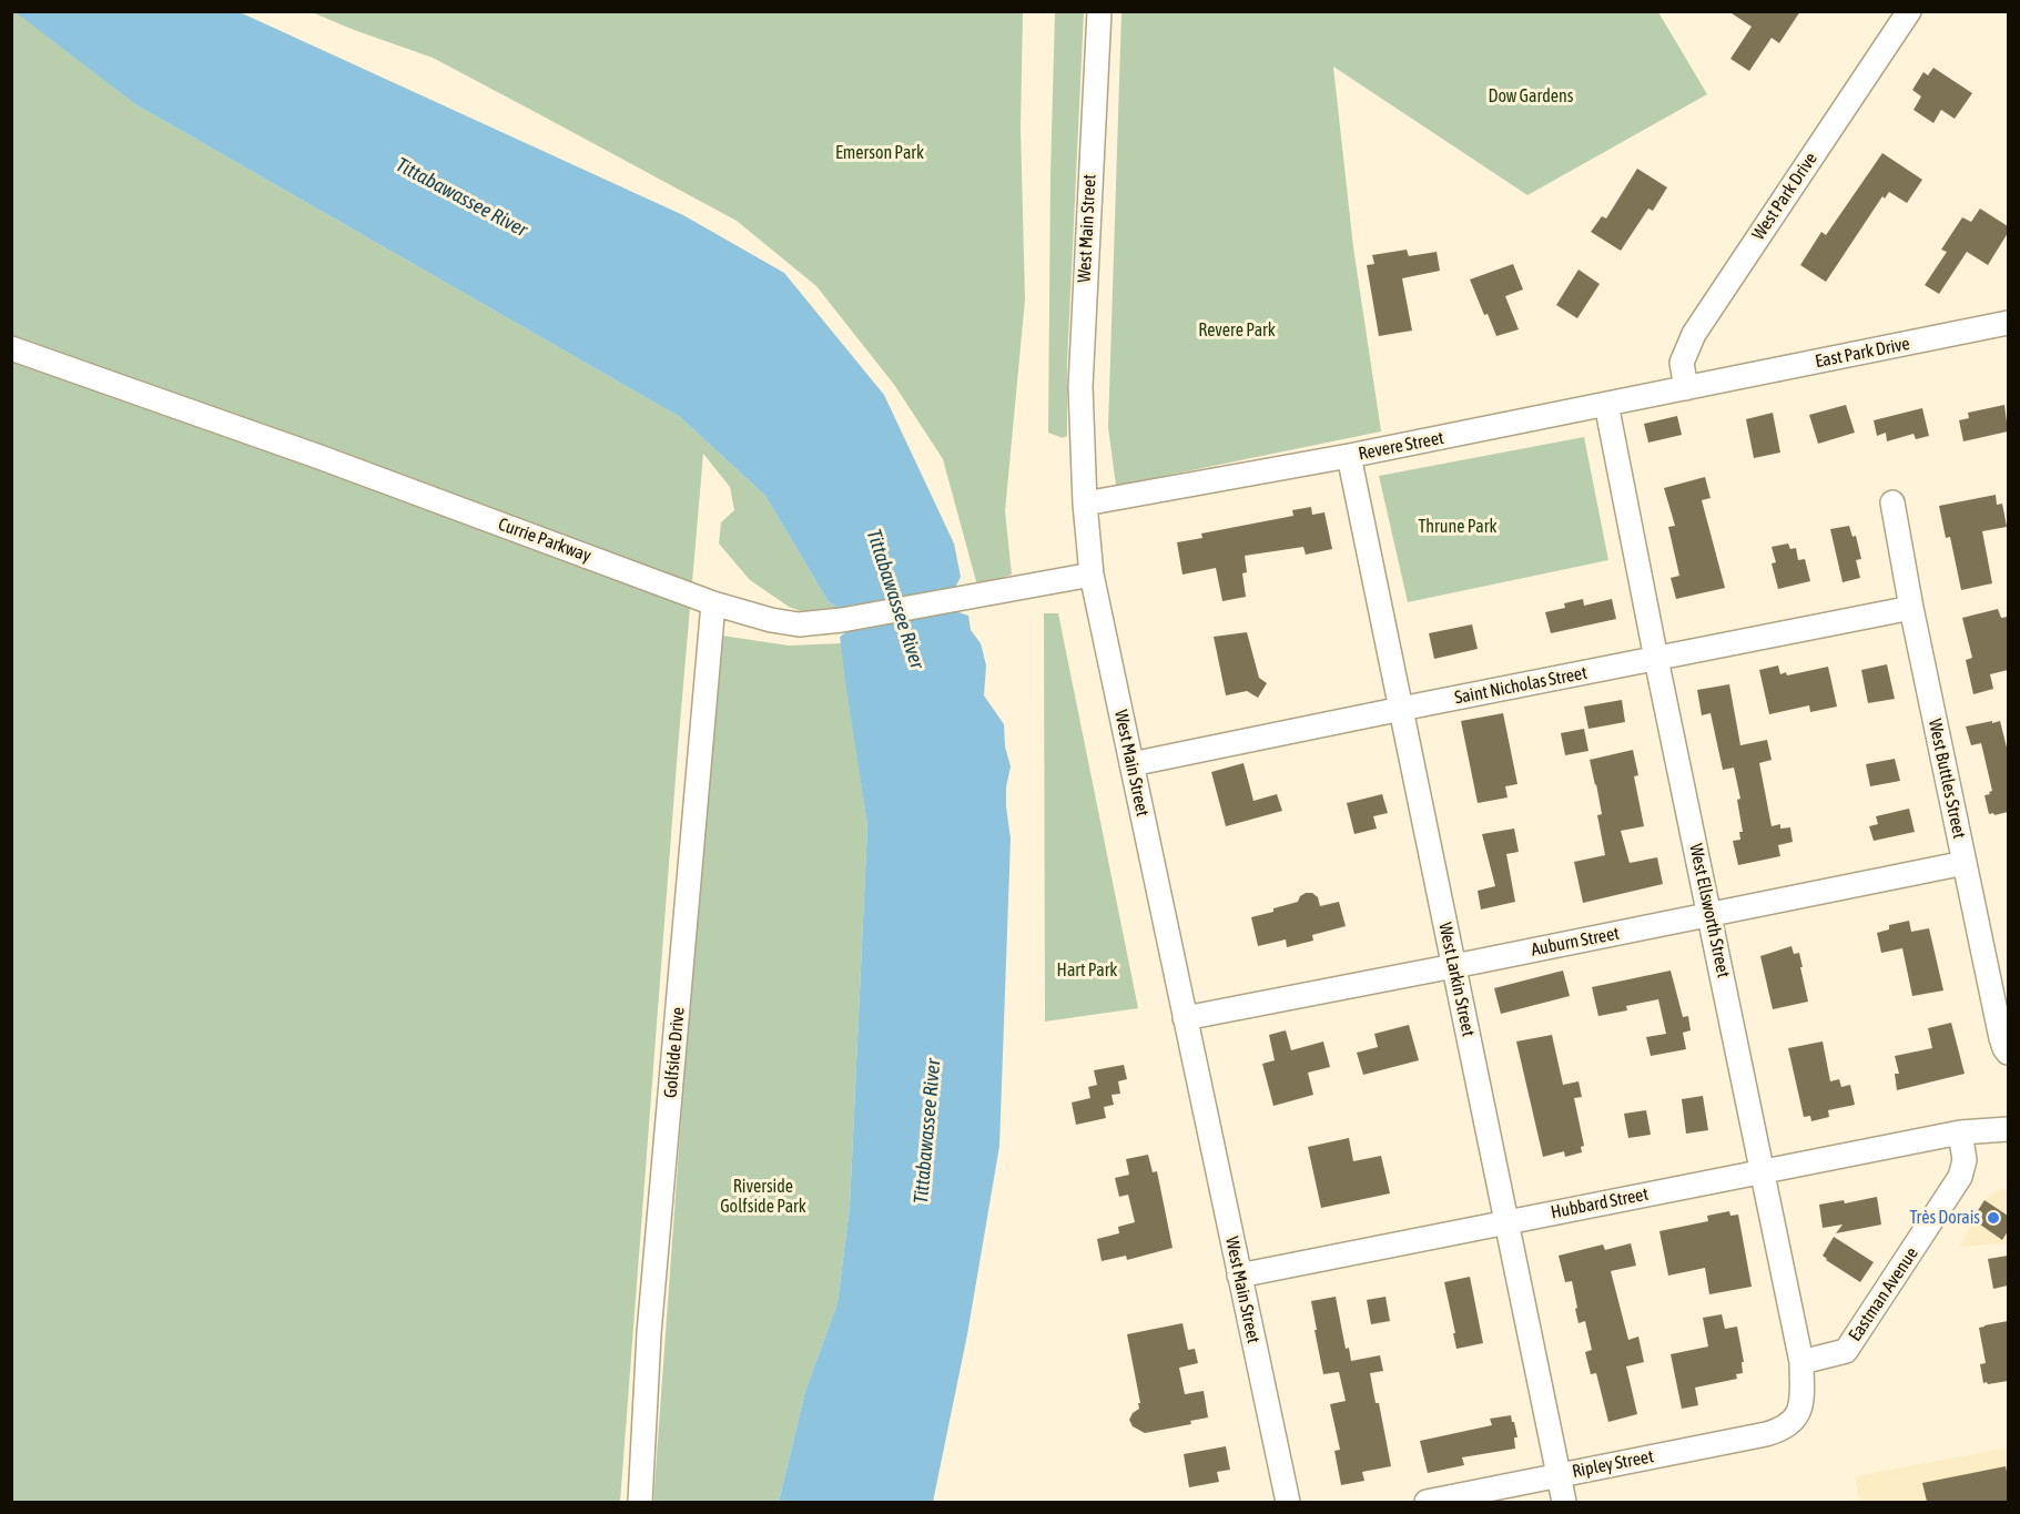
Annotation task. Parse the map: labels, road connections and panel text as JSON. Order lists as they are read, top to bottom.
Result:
{
  "streets": {
    "street": [
      "West Park Drive",
      "West Main Street",
      "East Park Drive",
      "Revere Street",
      "Currie Parkway",
      "Saint Nicholas Street",
      "West Buttles Street",
      "West Ellsworth Street",
      "Auburn Street",
      "West Larkin Street",
      "Golfside Drive",
      "Hubbard Street",
      "Eastman Avenue",
      "Ripley Street"
    ]
  },
  "crossings": [
    ["West Park Drive", "Revere Street"],
    ["West Main Street", "Revere Street"],
    ["West Main Street", "Currie Parkway"],
    ["West Main Street", "Saint Nicholas Street"],
    ["West Main Street", "Auburn Street"],
    ["West Main Street", "Hubbard Street"],
    ["East Park Drive", "Revere Street"],
    ["Revere Street", "West Ellsworth Street"],
    ["Revere Street", "West Larkin Street"],
    ["Currie Parkway", "Golfside Drive"],
    ["Saint Nicholas Street", "West Buttles Street"],
    ["Saint Nicholas Street", "West Ellsworth Street"],
    ["Saint Nicholas Street", "West Larkin Street"],
    ["West Buttles Street", "Auburn Street"],
    ["West Ellsworth Street", "Auburn Street"],
    ["West Ellsworth Street", "Hubbard Street"],
    ["West Ellsworth Street", "Eastman Avenue"],
    ["West Ellsworth Street", "Ripley Street"],
    ["Auburn Street", "West Larkin Street"],
    ["West Larkin Street", "Hubbard Street"],
    ["West Larkin Street", "Ripley Street"],
    ["Hubbard Street", "Eastman Avenue"]
  ],
  "water": ["Tittabawassee River"],
  "parks": [
    "Dow Gardens",
    "Emerson Park",
    "Revere Park",
    "Thrune Park",
    "Hart Park",
    "Riverside Golfside Park"
  ],
  "places": ["Très Dorais"]
}
